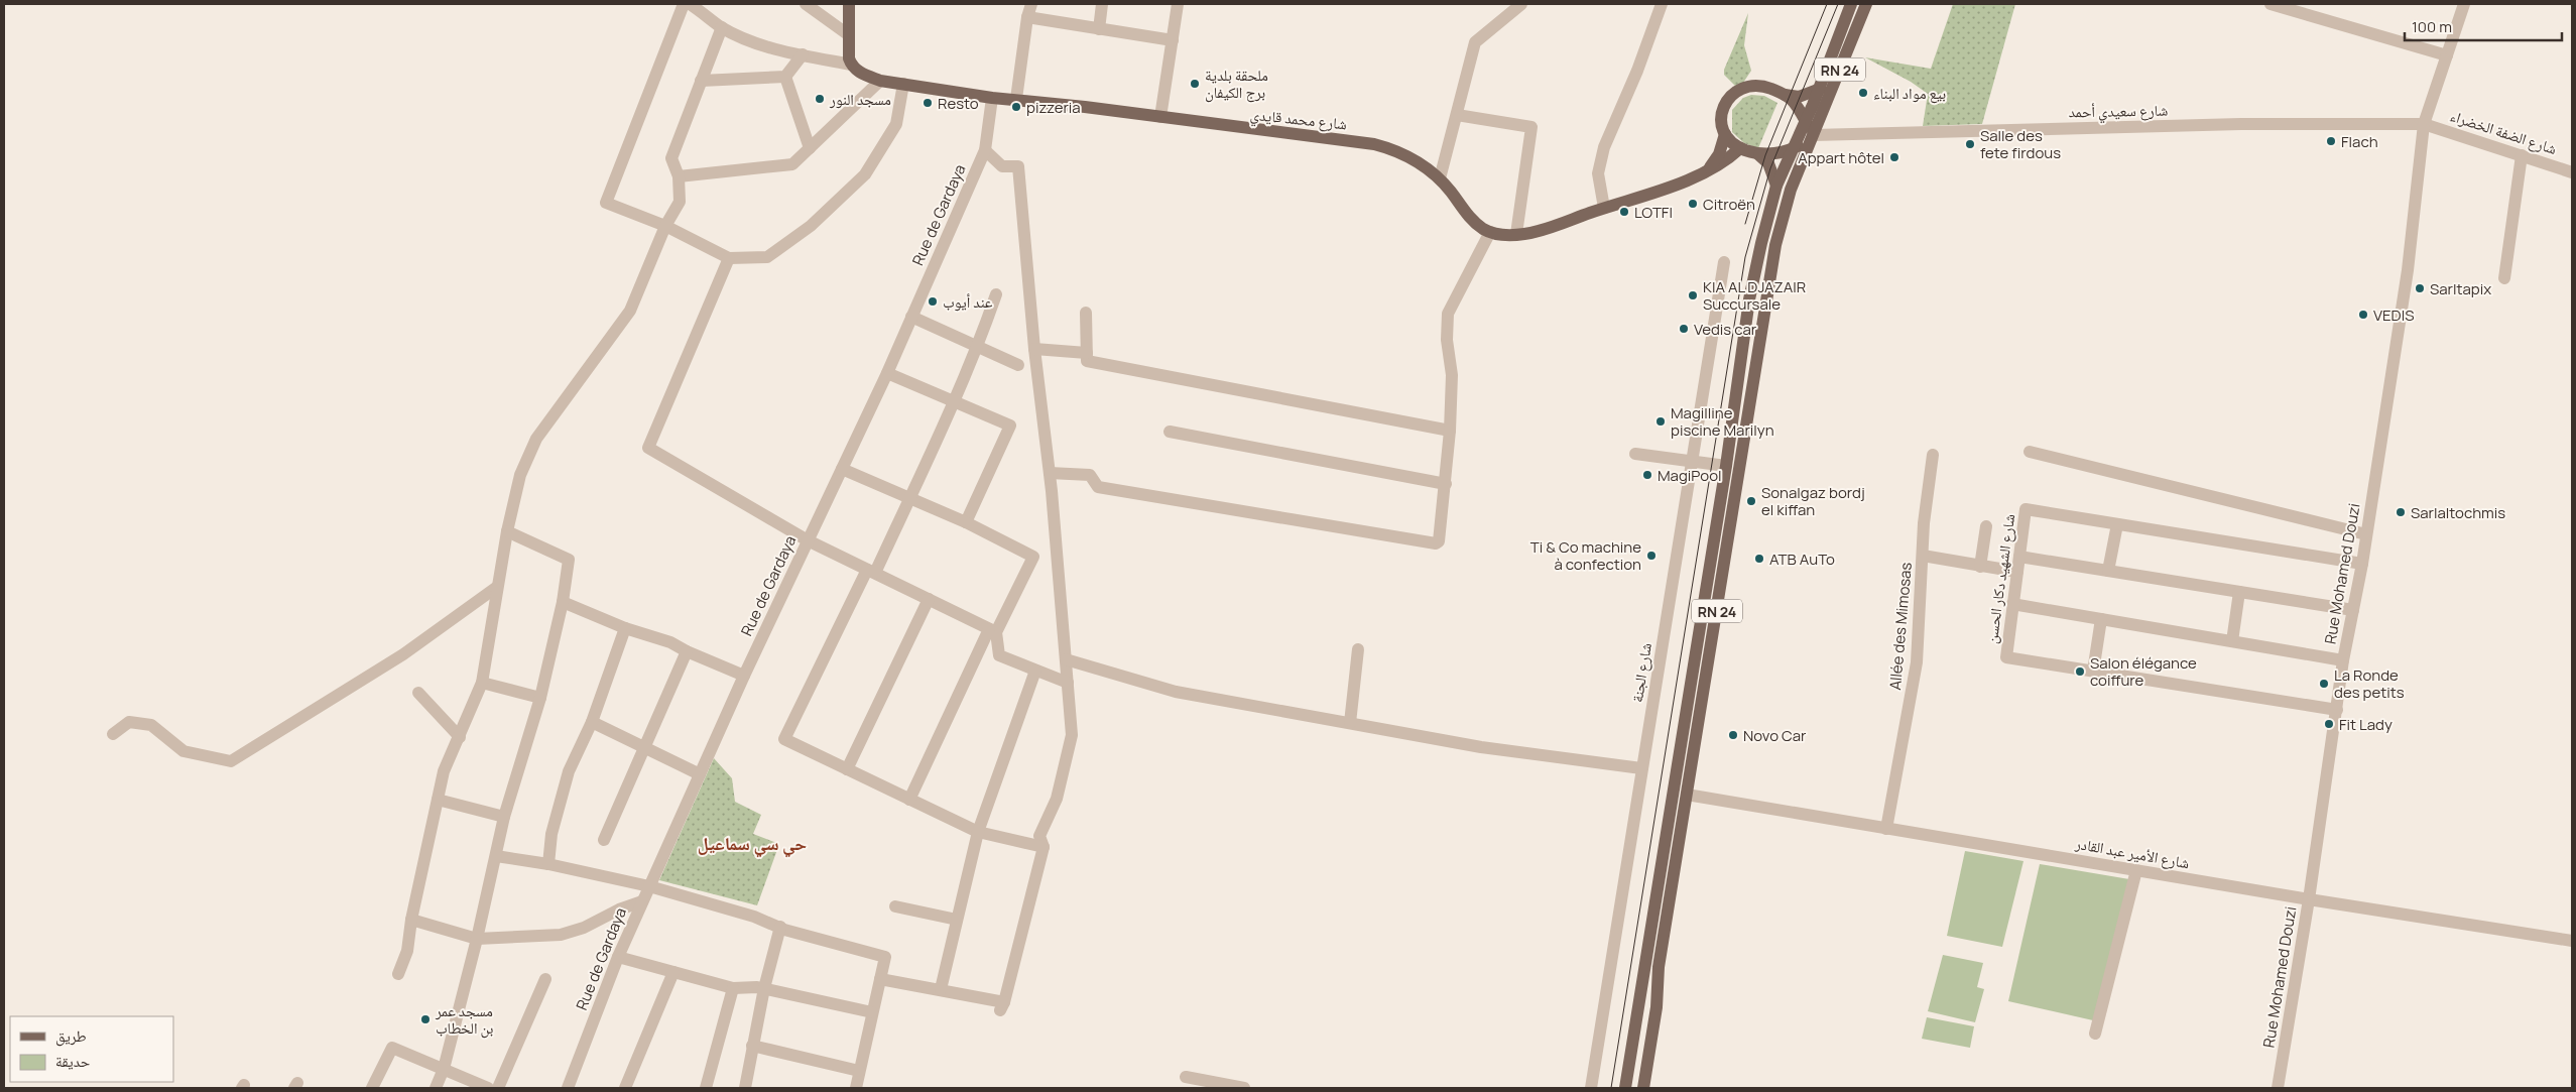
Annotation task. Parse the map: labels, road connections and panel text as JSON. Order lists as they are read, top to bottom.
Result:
{
  "streets": {
    "main road": ["RN 24", "شارع محمد قايدي"],
    "street": [
      "شارع سعيدي أحمد",
      "شارع الضفة الخضراء",
      "Rue de Gardaya",
      "Rue Mohamed Douzi",
      "شارع الشهيد دكار الحسن",
      "Allée des Mimosas",
      "شارع الجنة",
      "شارع الأمير عبد القادر"
    ]
  },
  "crossings": [
    ["RN 24", "شارع سعيدي أحمد"],
    ["RN 24", "شارع الأمير عبد القادر"],
    ["شارع سعيدي أحمد", "شارع الضفة الخضراء"],
    ["شارع سعيدي أحمد", "Rue Mohamed Douzi"],
    ["شارع محمد قايدي", "Rue de Gardaya"],
    ["شارع الضفة الخضراء", "Rue Mohamed Douzi"],
    ["Rue Mohamed Douzi", "شارع الشهيد دكار الحسن"],
    ["Rue Mohamed Douzi", "شارع الأمير عبد القادر"],
    ["Allée des Mimosas", "شارع الأمير عبد القادر"]
  ],
  "districts": ["حي سي سماعيل"],
  "places": [
    "ملحقة بلدية برج الكيفان",
    "بيع مواد البناء",
    "مسجد النور",
    "Resto",
    "pizzeria",
    "Flach",
    "Salle des fete firdous",
    "Appart hôtel",
    "Citroën",
    "LOTFI",
    "Sarltapix",
    "KIA AL DJAZAIR Succursale",
    "عند أيوب",
    "VEDIS",
    "Vedis car",
    "Magilline piscine Marilyn",
    "MagiPool",
    "Sonalgaz bordj el kiffan",
    "Sarlaltochmis",
    "Ti & Co machine à confection",
    "ATB AuTo",
    "Salon élégance coiffure",
    "La Ronde des petits",
    "Fit Lady",
    "Novo Car",
    "مسجد عمر بن الخطاب"
  ],
  "legend": ["طريق", "حديقة"],
  "scale_bar": "100 m"
}
